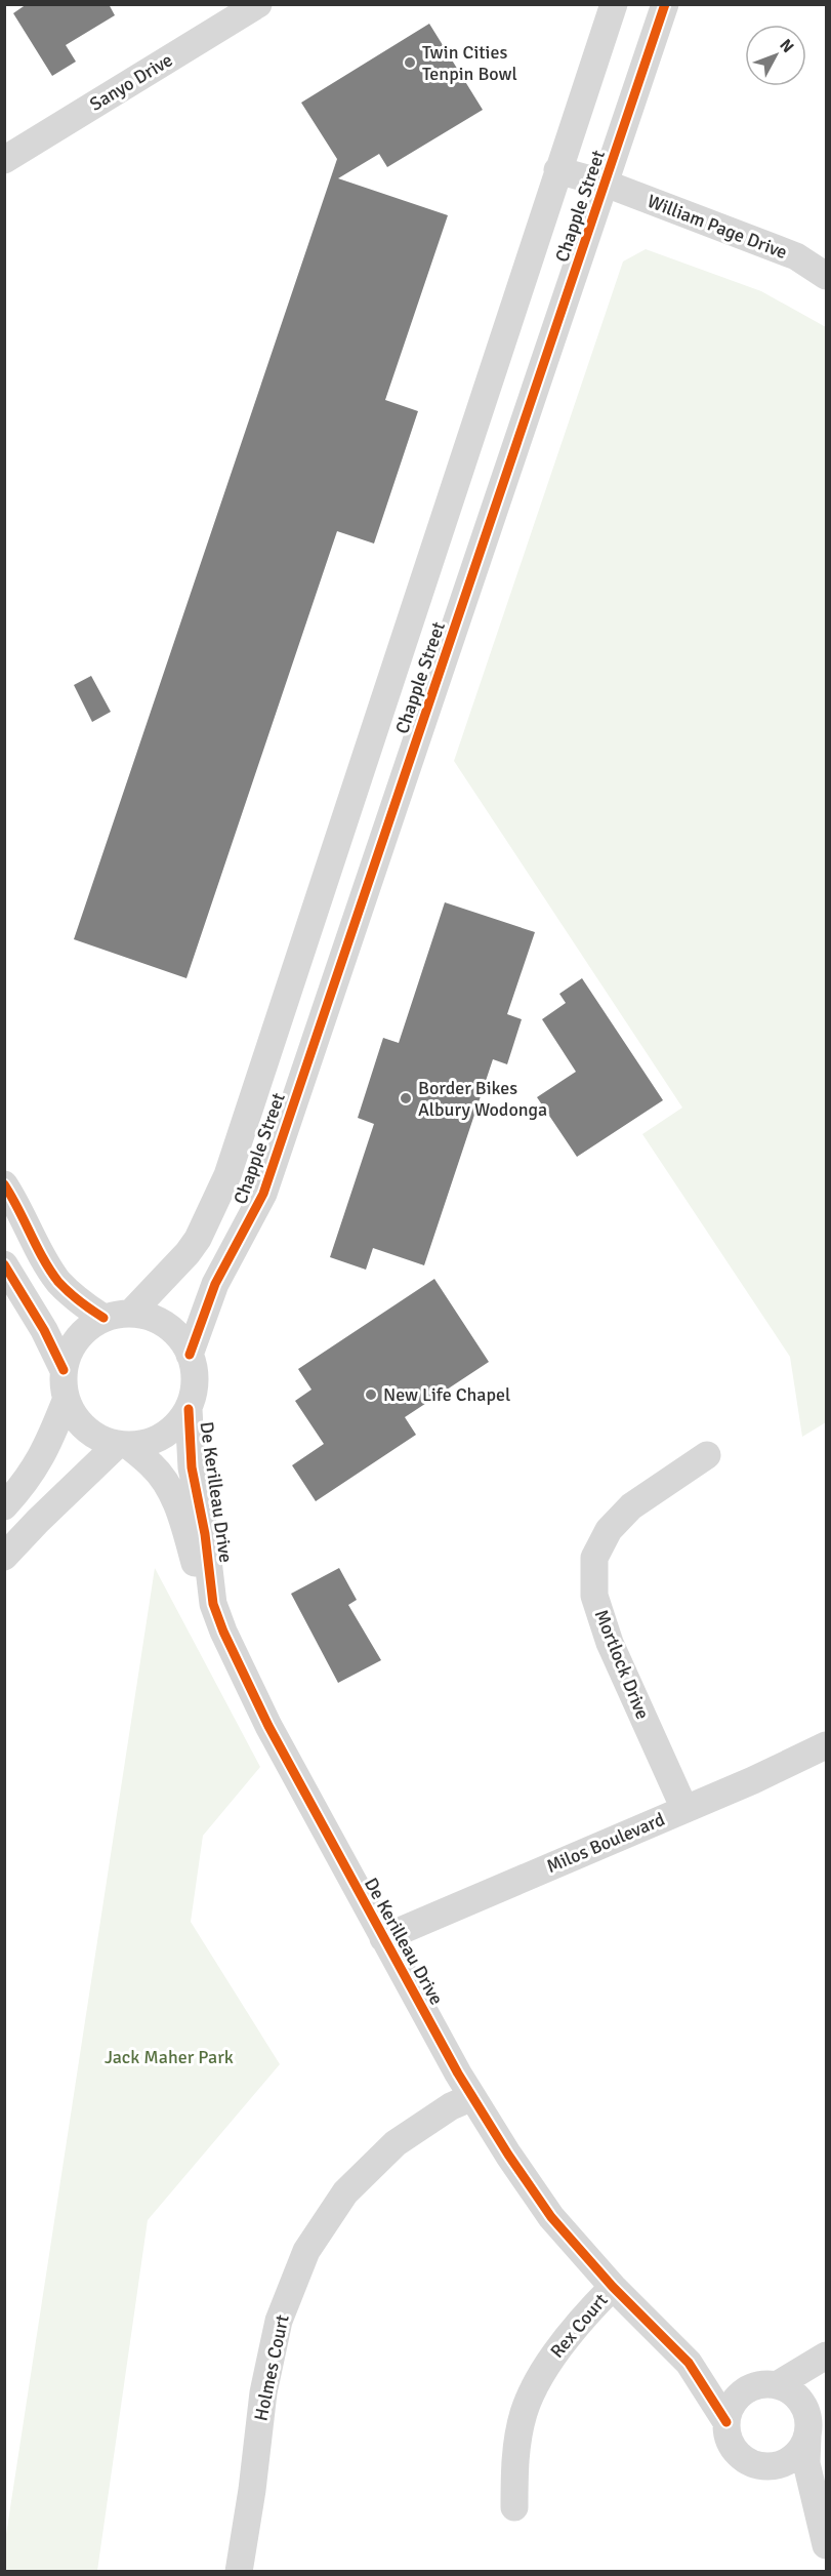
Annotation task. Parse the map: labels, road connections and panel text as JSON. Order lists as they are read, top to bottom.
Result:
{
  "streets": {
    "street": [
      "Sanyo Drive",
      "Chapple Street",
      "William Page Drive",
      "De Kerilleau Drive",
      "Mortlock Drive",
      "Milos Boulevard",
      "Rex Court",
      "Holmes Court"
    ]
  },
  "crossings": [
    ["Chapple Street", "William Page Drive"],
    ["Chapple Street", "De Kerilleau Drive"],
    ["De Kerilleau Drive", "Milos Boulevard"],
    ["De Kerilleau Drive", "Rex Court"],
    ["De Kerilleau Drive", "Holmes Court"],
    ["Mortlock Drive", "Milos Boulevard"]
  ],
  "parks": ["Jack Maher Park"],
  "places": ["Twin Cities Tenpin Bowl", "Border Bikes Albury Wodonga", "New Life Chapel"],
  "north": "top right"
}
